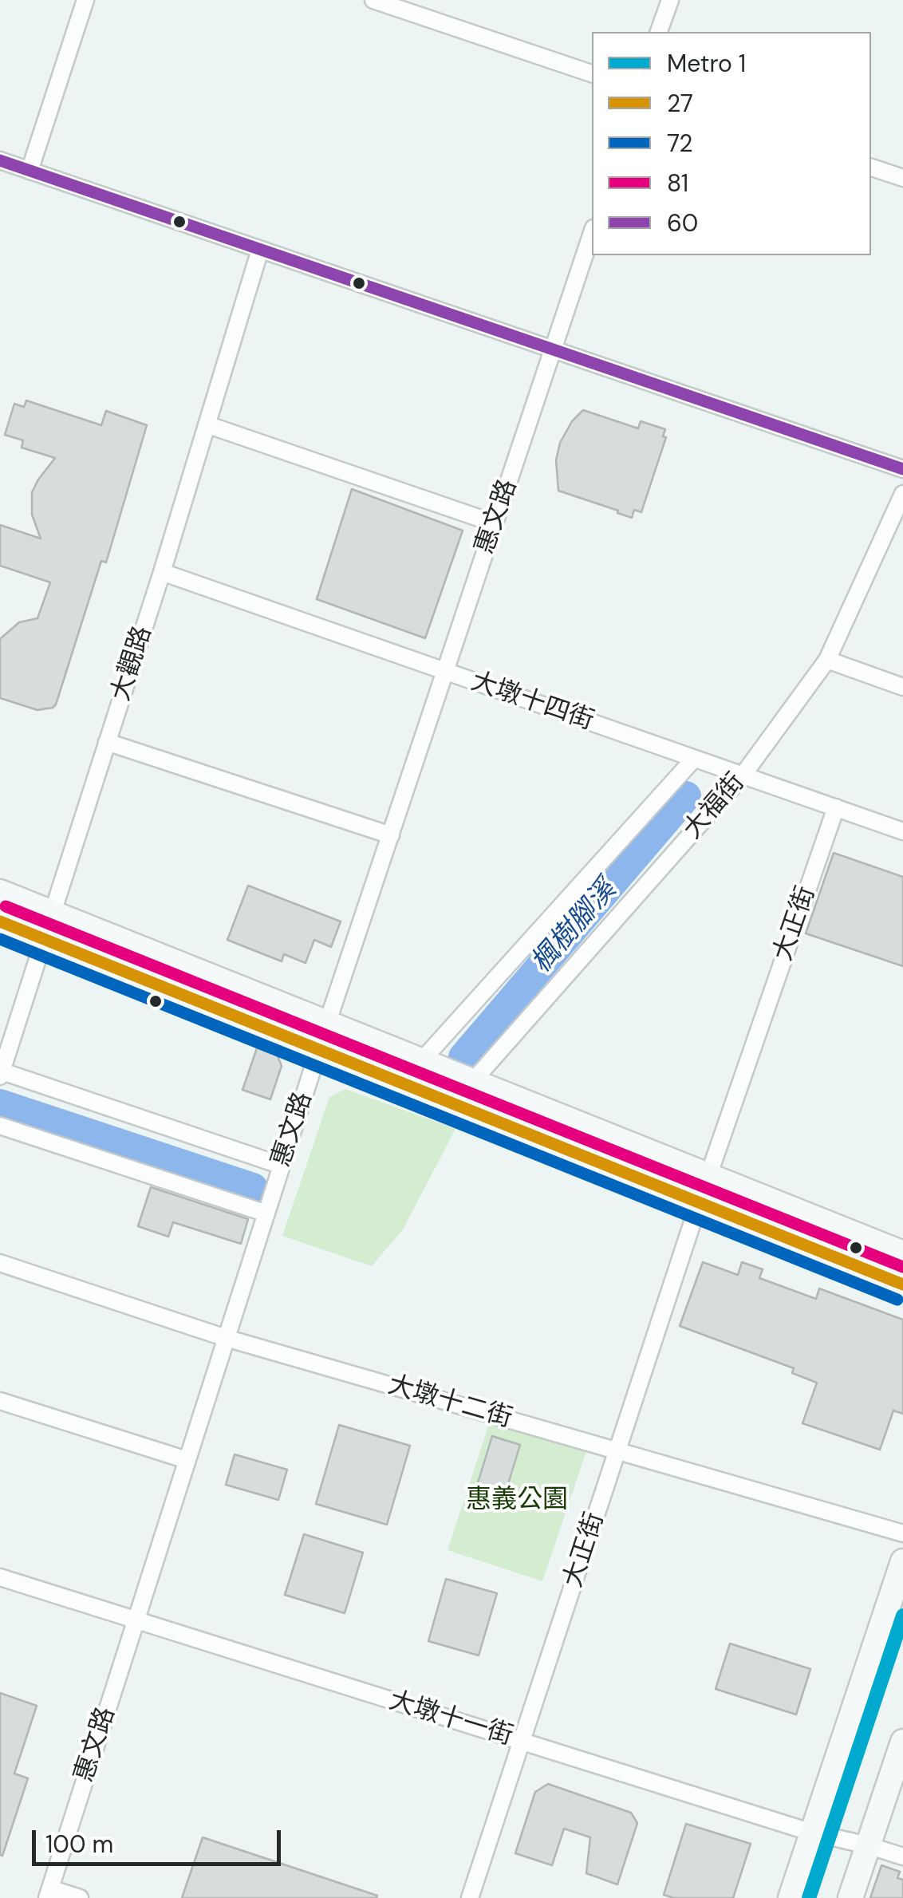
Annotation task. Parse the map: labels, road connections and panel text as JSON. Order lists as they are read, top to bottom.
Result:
{
  "streets": {
    "street": [
      "惠文路",
      "大觀路",
      "大墩十四街",
      "大福街",
      "大正街",
      "大墩十二街",
      "大墩十一街"
    ]
  },
  "crossings": [
    ["惠文路", "大墩十四街"],
    ["惠文路", "大墩十二街"],
    ["惠文路", "大墩十一街"],
    ["大觀路", "大墩十四街"],
    ["大墩十四街", "大福街"],
    ["大墩十四街", "大正街"],
    ["大正街", "大墩十二街"],
    ["大正街", "大墩十一街"]
  ],
  "water": ["楓樹腳溪"],
  "parks": ["惠義公園"],
  "lines": [
    "transit line 60",
    "transit line 81",
    "transit line 27",
    "transit line 72",
    "metro line 1"
  ],
  "legend": [
    "Metro 1",
    "27",
    "72",
    "81",
    "60"
  ],
  "scale_bar": "100 m"
}
